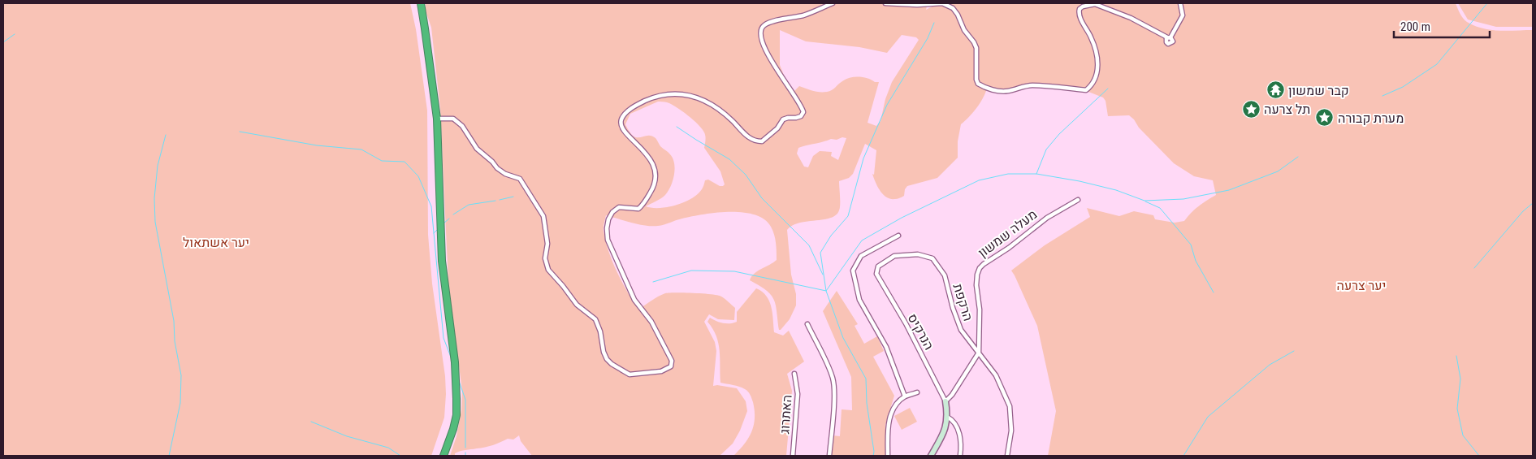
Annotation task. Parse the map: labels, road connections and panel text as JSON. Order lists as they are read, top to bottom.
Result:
{
  "streets": {
    "street": [
      "מעלה שמשון",
      "הרקפת",
      "הנרקיס",
      "האתרוג"
    ]
  },
  "crossings": [
    ["מעלה שמשון", "הרקפת"],
    ["הרקפת", "הנרקיס"]
  ],
  "parks": ["יער אשתאול", "יער צרעה"],
  "places": {
    "temple": ["קבר שמשון"],
    "place": ["תל צרעה", "מערת קבורה"]
  },
  "scale_bar": "200 m"
}
